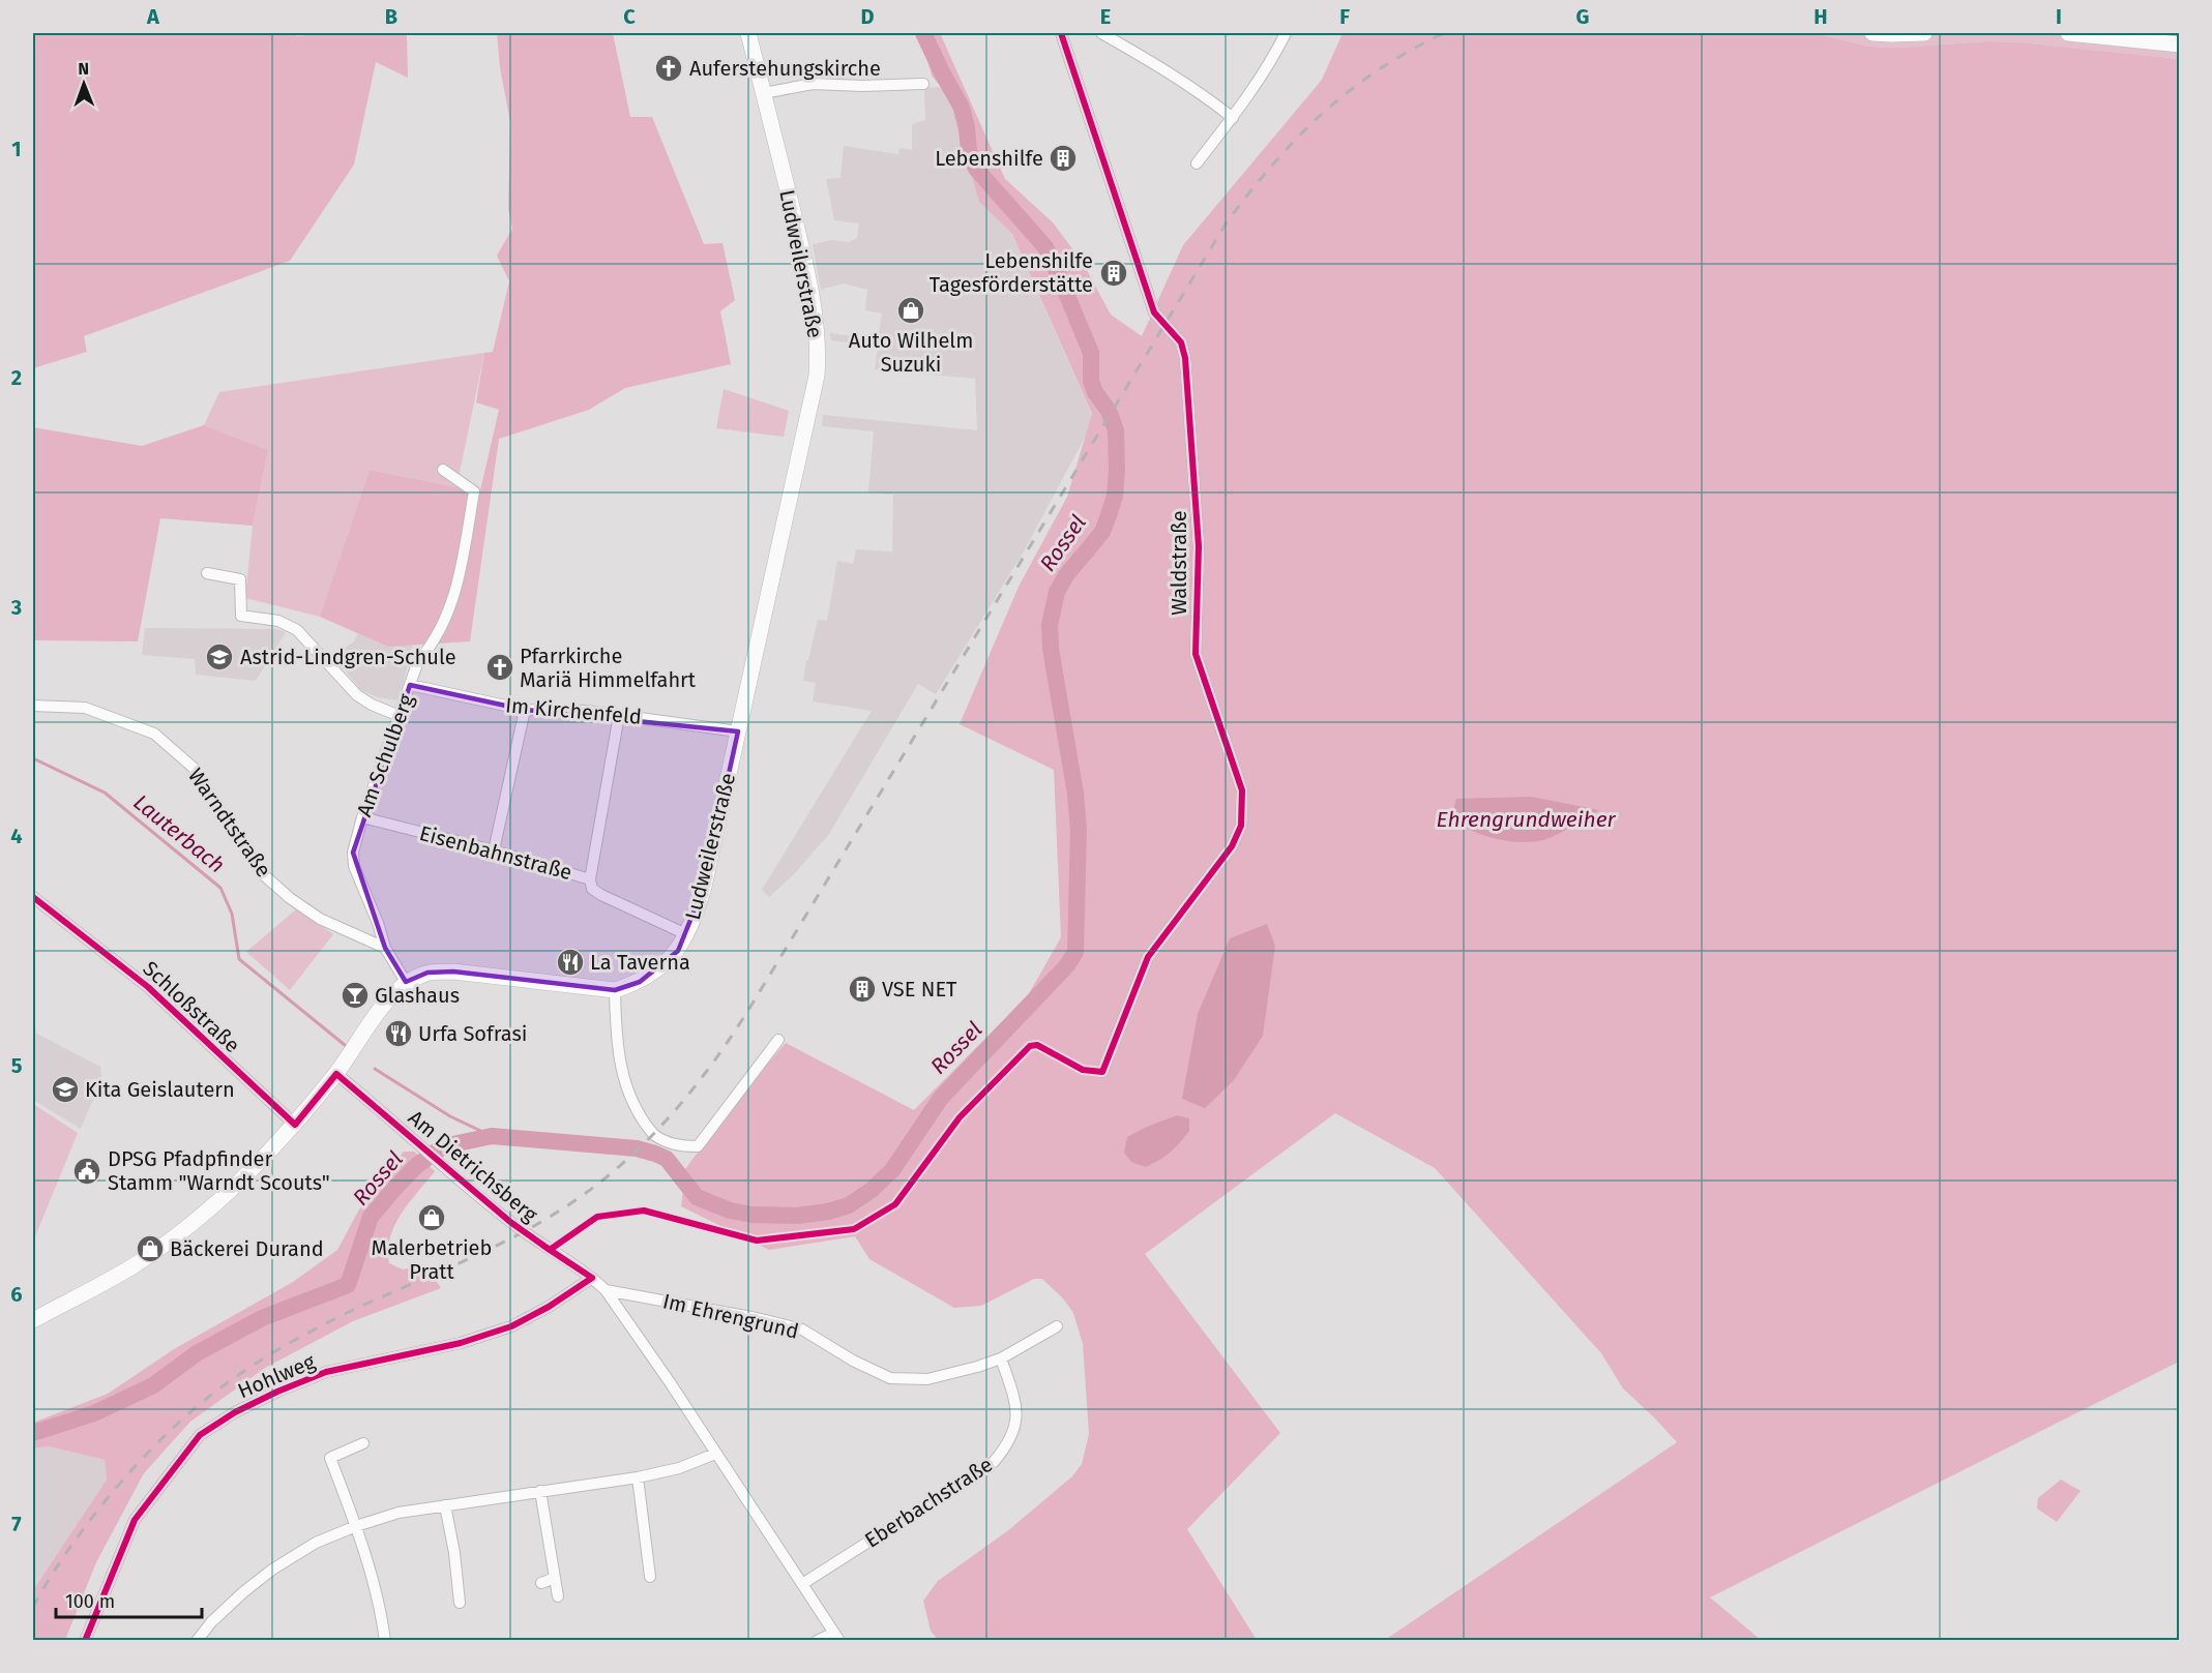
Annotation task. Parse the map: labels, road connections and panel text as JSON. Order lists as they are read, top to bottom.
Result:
{
  "streets": {
    "main road": ["Ludweilerstraße"],
    "street": [
      "Waldstraße",
      "Im Kirchenfeld",
      "Am Schulberg",
      "Warndtstraße",
      "Eisenbahnstraße",
      "Schloßstraße",
      "Am Dietrichsberg",
      "Im Ehrengrund",
      "Hohlweg",
      "Eberbachstraße"
    ]
  },
  "crossings": [
    ["Ludweilerstraße", "Im Kirchenfeld"],
    ["Ludweilerstraße", "Am Schulberg"],
    ["Ludweilerstraße", "Eisenbahnstraße"],
    ["Ludweilerstraße", "Schloßstraße"],
    ["Ludweilerstraße", "Am Dietrichsberg"],
    ["Im Kirchenfeld", "Am Schulberg"],
    ["Am Schulberg", "Warndtstraße"],
    ["Am Schulberg", "Eisenbahnstraße"],
    ["Am Dietrichsberg", "Im Ehrengrund"],
    ["Am Dietrichsberg", "Hohlweg"],
    ["Am Dietrichsberg", "Eberbachstraße"],
    ["Im Ehrengrund", "Eberbachstraße"]
  ],
  "water": ["Rossel", "Ehrengrundweiher", "Lauterbach"],
  "places": {
    "church": ["Auferstehungskirche", "Pfarrkirche Mariä Himmelfahrt"],
    "building": ["Lebenshilfe", "Lebenshilfe Tagesförderstätte", "VSE NET"],
    "shop": ["Auto Wilhelm Suzuki", "Malerbetrieb Pratt", "Bäckerei Durand"],
    "school or university": ["Astrid-Lindgren-Schule", "Kita Geislautern"],
    "restaurant": ["La Taverna", "Urfa Sofrasi"],
    "bar": ["Glashaus"],
    "public building": ["DPSG Pfadpfinder Stamm \"Warndt Scouts\""]
  },
  "scale_bar": "100 m",
  "north": "top",
  "grid": {
    "columns": [
      "A",
      "B",
      "C",
      "D",
      "E",
      "F",
      "G",
      "H",
      "I"
    ],
    "rows": [
      "1",
      "2",
      "3",
      "4",
      "5",
      "6",
      "7"
    ]
  }
}
